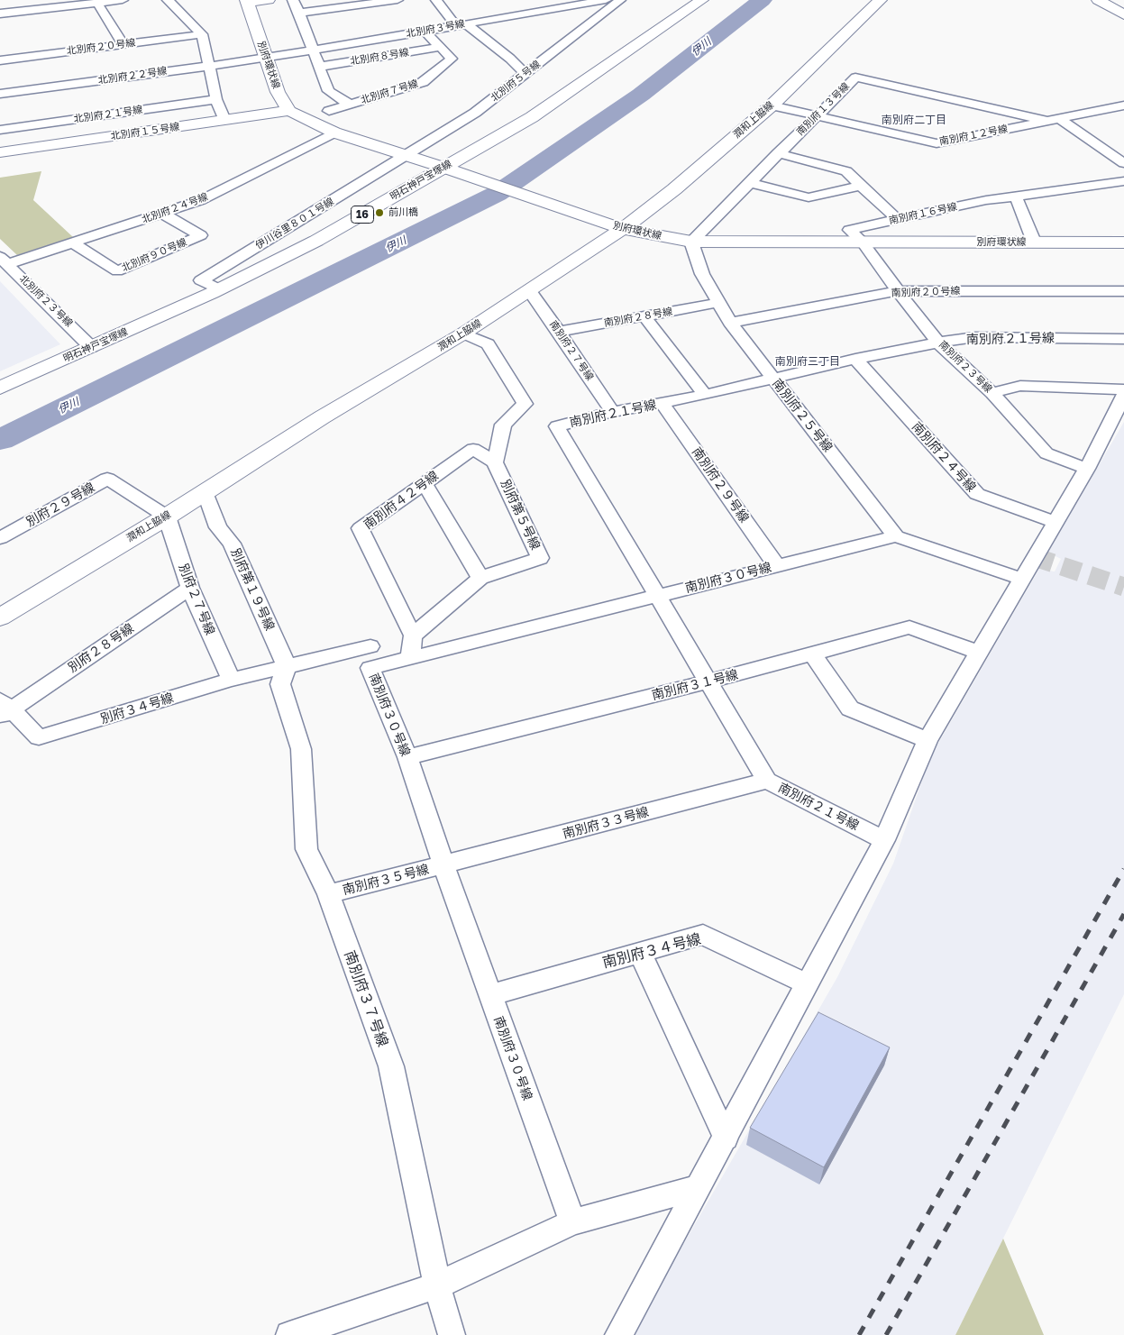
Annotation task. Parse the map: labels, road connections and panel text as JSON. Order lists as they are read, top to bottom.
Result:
{
  "streets": {
    "street": [
      "北別府３号線",
      "北別府２０号線",
      "北別府８号線",
      "別府環状線",
      "北別府２２号線",
      "北別府５号線",
      "北別府７号線",
      "南別府１３号線",
      "北別府２１号線",
      "潤和上脇線",
      "北別府１５号線",
      "南別府１２号線",
      "明石神戸宝塚線",
      "北別府２４号線",
      "南別府１６号線",
      "16",
      "伊川谷里８０１号線",
      "北別府９０号線",
      "南別府２０号線",
      "北別府２３号線",
      "南別府２８号線",
      "南別府２１号線",
      "南別府２７号線",
      "南別府２３号線",
      "南別府２５号線",
      "南別府２４号線",
      "南別府２９号線",
      "南別府４２号線",
      "別府２９号線",
      "別府第５号線",
      "南別府３０号線",
      "別府第１９号線",
      "別府２７号線",
      "別府２８号線",
      "南別府３１号線",
      "別府３４号線",
      "南別府３３号線",
      "南別府３５号線",
      "南別府３４号線",
      "南別府３７号線"
    ]
  },
  "crossings": [
    ["北別府３号線", "別府環状線"],
    ["北別府３号線", "北別府２２号線"],
    ["北別府３号線", "北別府７号線"],
    ["北別府８号線", "北別府７号線"],
    ["別府環状線", "北別府２２号線"],
    ["別府環状線", "北別府５号線"],
    ["別府環状線", "南別府１３号線"],
    ["別府環状線", "潤和上脇線"],
    ["別府環状線", "北別府１５号線"],
    ["別府環状線", "明石神戸宝塚線"],
    ["別府環状線", "北別府２４号線"],
    ["別府環状線", "南別府１６号線"],
    ["別府環状線", "伊川谷里８０１号線"],
    ["別府環状線", "南別府２３号線"],
    ["別府環状線", "南別府２５号線"],
    ["北別府５号線", "伊川谷里８０１号線"],
    ["南別府１３号線", "南別府１２号線"],
    ["南別府１３号線", "南別府２５号線"],
    ["潤和上脇線", "南別府１２号線"],
    ["潤和上脇線", "南別府２７号線"],
    ["潤和上脇線", "別府２９号線"],
    ["潤和上脇線", "別府第１９号線"],
    ["潤和上脇線", "別府２７号線"],
    ["明石神戸宝塚線", "伊川谷里８０１号線"],
    ["明石神戸宝塚線", "北別府２３号線"],
    ["北別府２４号線", "北別府９０号線"],
    ["北別府２４号線", "北別府２３号線"],
    ["南別府１６号線", "南別府２３号線"],
    ["南別府２０号線", "南別府２３号線"],
    ["南別府２０号線", "南別府２５号線"],
    ["南別府２８号線", "南別府２７号線"],
    ["南別府２８号線", "南別府２５号線"],
    ["南別府２１号線", "南別府２７号線"],
    ["南別府２１号線", "南別府２３号線"],
    ["南別府２１号線", "南別府２５号線"],
    ["南別府２１号線", "南別府２４号線"],
    ["南別府２１号線", "南別府２９号線"],
    ["南別府２１号線", "南別府３０号線"],
    ["南別府２１号線", "南別府３１号線"],
    ["南別府２１号線", "南別府３３号線"],
    ["南別府２５号線", "南別府３０号線"],
    ["南別府２９号線", "南別府３０号線"],
    ["南別府４２号線", "別府第５号線"],
    ["別府２９号線", "別府２７号線"],
    ["南別府３０号線", "南別府３１号線"],
    ["南別府３０号線", "南別府３３号線"],
    ["南別府３０号線", "南別府３５号線"],
    ["南別府３０号線", "南別府３４号線"],
    ["別府第１９号線", "別府３４号線"],
    ["別府第１９号線", "南別府３７号線"],
    ["別府２７号線", "別府２８号線"],
    ["別府２７号線", "別府３４号線"],
    ["別府２８号線", "別府３４号線"],
    ["別府３４号線", "南別府３７号線"],
    ["南別府３３号線", "南別府３５号線"],
    ["南別府３５号線", "南別府３７号線"]
  ],
  "districts": ["南別府二丁目", "南別府三丁目"],
  "water": ["伊川"],
  "places": ["前川橋"]
}
